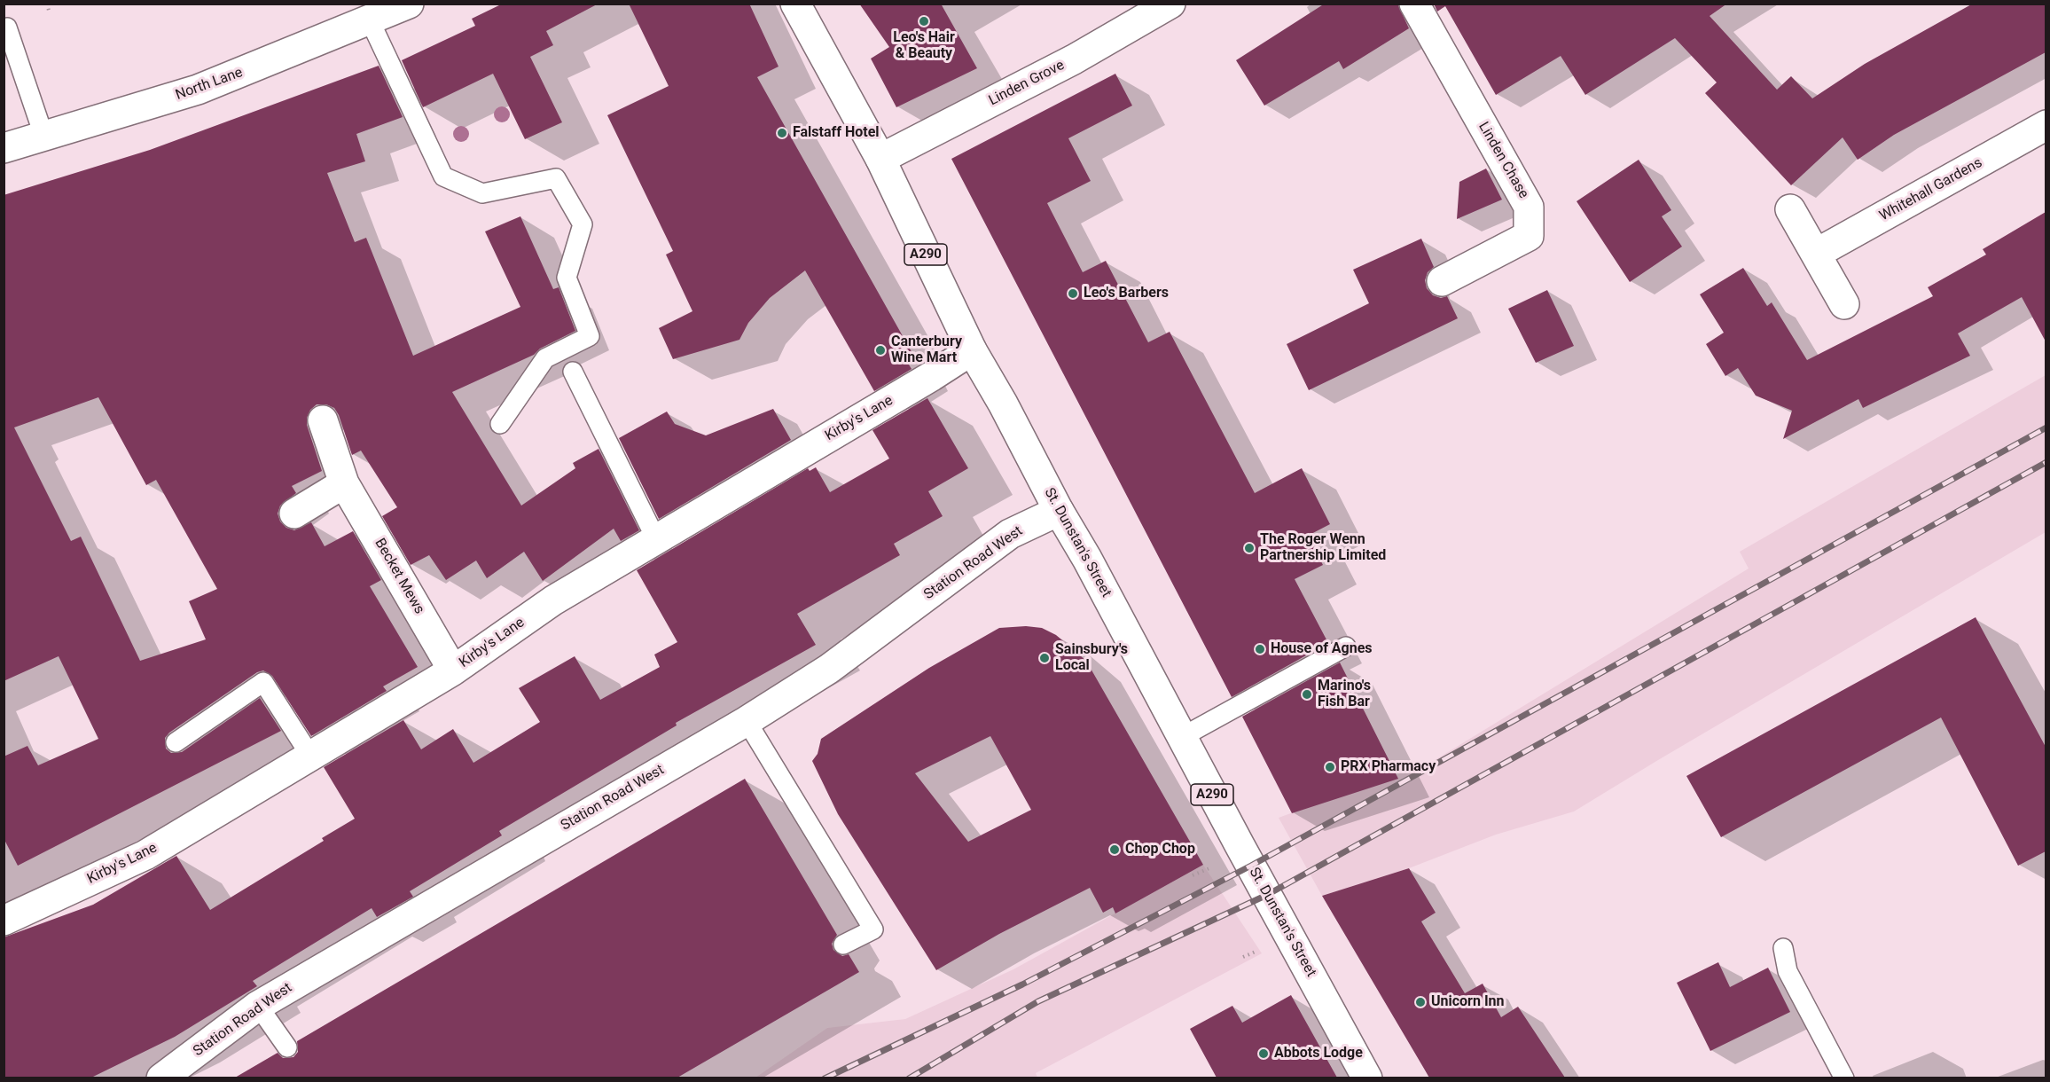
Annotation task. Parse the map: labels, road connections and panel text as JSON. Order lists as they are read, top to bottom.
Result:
{
  "streets": {
    "street": [
      "Linden Grove",
      "North Lane",
      "Linden Chase",
      "Whitehall Gardens",
      "A290",
      "Kirby's Lane",
      "St. Dunstan's Street",
      "Station Road West",
      "Becket Mews"
    ]
  },
  "crossings": [
    ["Linden Grove", "St. Dunstan's Street"],
    ["Kirby's Lane", "St. Dunstan's Street"],
    ["Kirby's Lane", "Becket Mews"],
    ["St. Dunstan's Street", "Station Road West"]
  ],
  "places": [
    "Leo's Hair & Beauty",
    "Falstaff Hotel",
    "Leo's Barbers",
    "Canterbury Wine Mart",
    "The Roger Wenn Partnership Limited",
    "House of Agnes",
    "Sainsbury's Local",
    "Marino's Fish Bar",
    "PRX Pharmacy",
    "Chop Chop",
    "Unicorn Inn",
    "Abbots Lodge"
  ]
}
